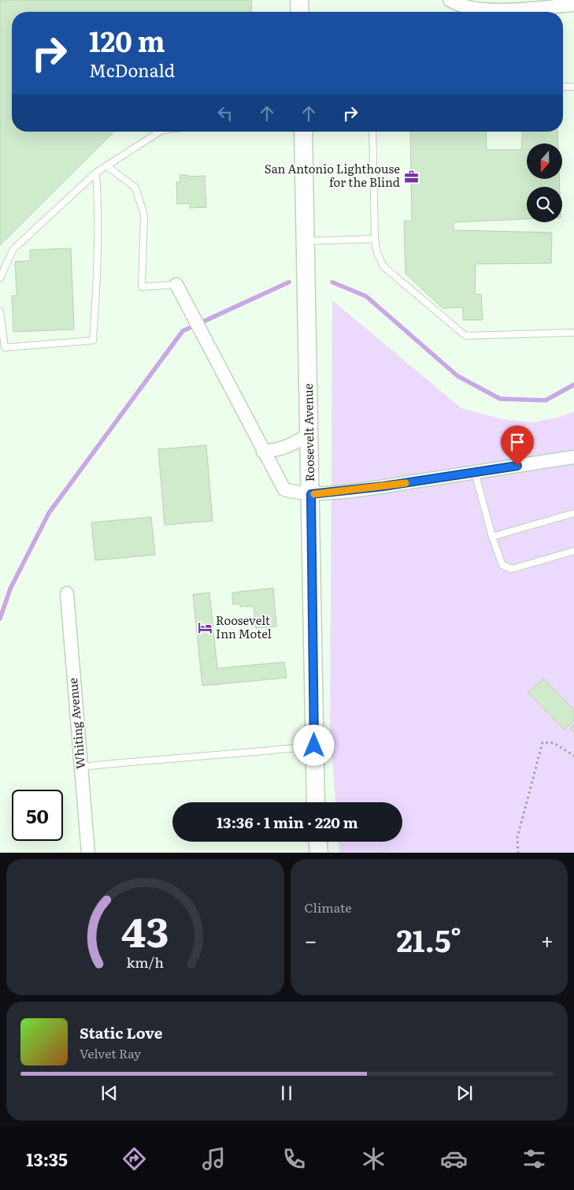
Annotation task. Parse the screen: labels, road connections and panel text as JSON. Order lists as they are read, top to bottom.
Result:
{
  "streets": {
    "main road": ["Roosevelt Avenue"],
    "street": ["Whiting Avenue"]
  },
  "places": {
    "office": ["San Antonio Lighthouse for the Blind"],
    "hotel": ["Roosevelt Inn Motel"]
  },
  "north": "bottom",
  "page": {
    "turn": ["120 m", "McDonald"],
    "limit": "50",
    "trip": "13:36 · 1 min · 220 m",
    "tile": "Climate",
    "heat": ["−", "21.5°", "+"],
    "song": ["Static Love", "Velvet Ray"],
    "tabs": "13:35",
    "gauge": ["43", "km/h"]
  }
}
